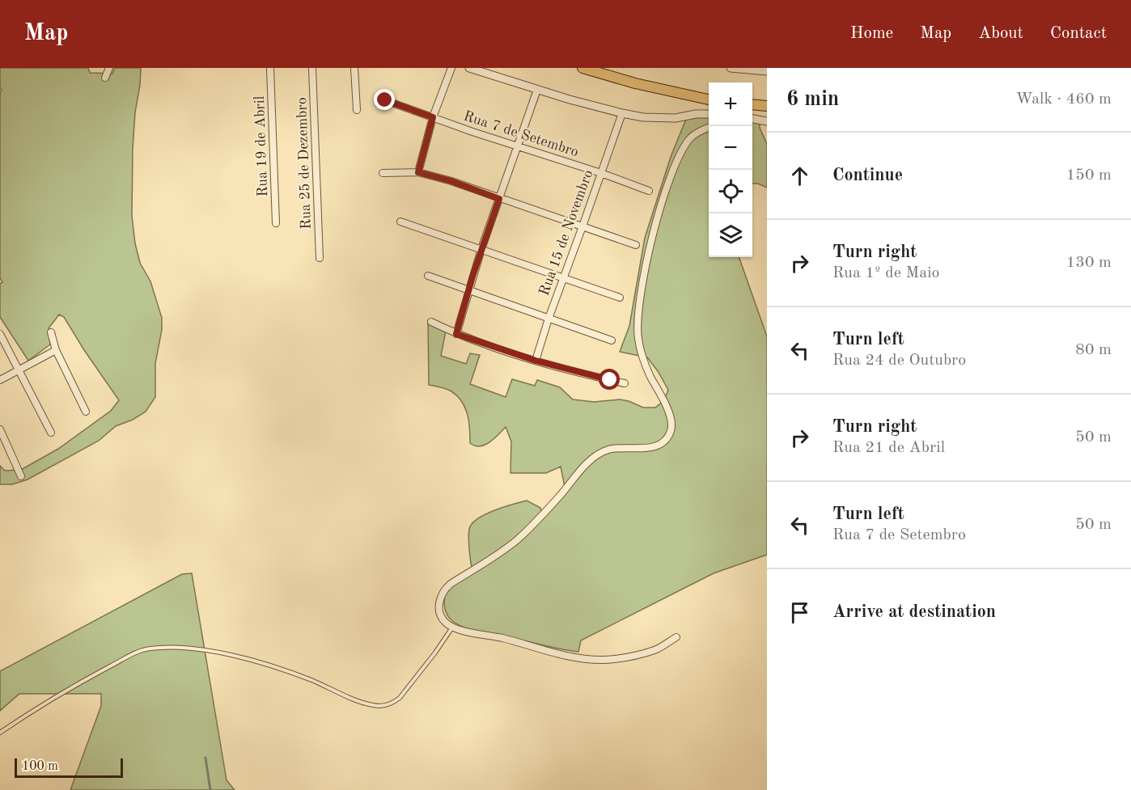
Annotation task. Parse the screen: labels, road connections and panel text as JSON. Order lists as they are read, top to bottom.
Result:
{
  "streets": {
    "street": [
      "Rua 7 de Setembro",
      "Rua 19 de Abril",
      "Rua 25 de Dezembro",
      "Rua 15 de Novembro"
    ]
  },
  "crossings": [
    ["Rua 7 de Setembro", "Rua 15 de Novembro"]
  ],
  "scale_bar": "100 m",
  "page": {
    "header": "Map",
    "nav": [
      "Home",
      "Map",
      "About",
      "Contact"
    ],
    "heading": ["6 min", "Walk · 460 m"],
    "map_buttons": ["+", "−"],
    "list": [
      ["Continue", "150 m"],
      ["Turn right", "Rua 1º de Maio", "130 m"],
      ["Turn left", "Rua 24 de Outubro", "80 m"],
      ["Turn right", "Rua 21 de Abril", "50 m"],
      ["Turn left", "Rua 7 de Setembro", "50 m"],
      "Arrive at destination"
    ],
    "scale": "100 m"
  }
}
